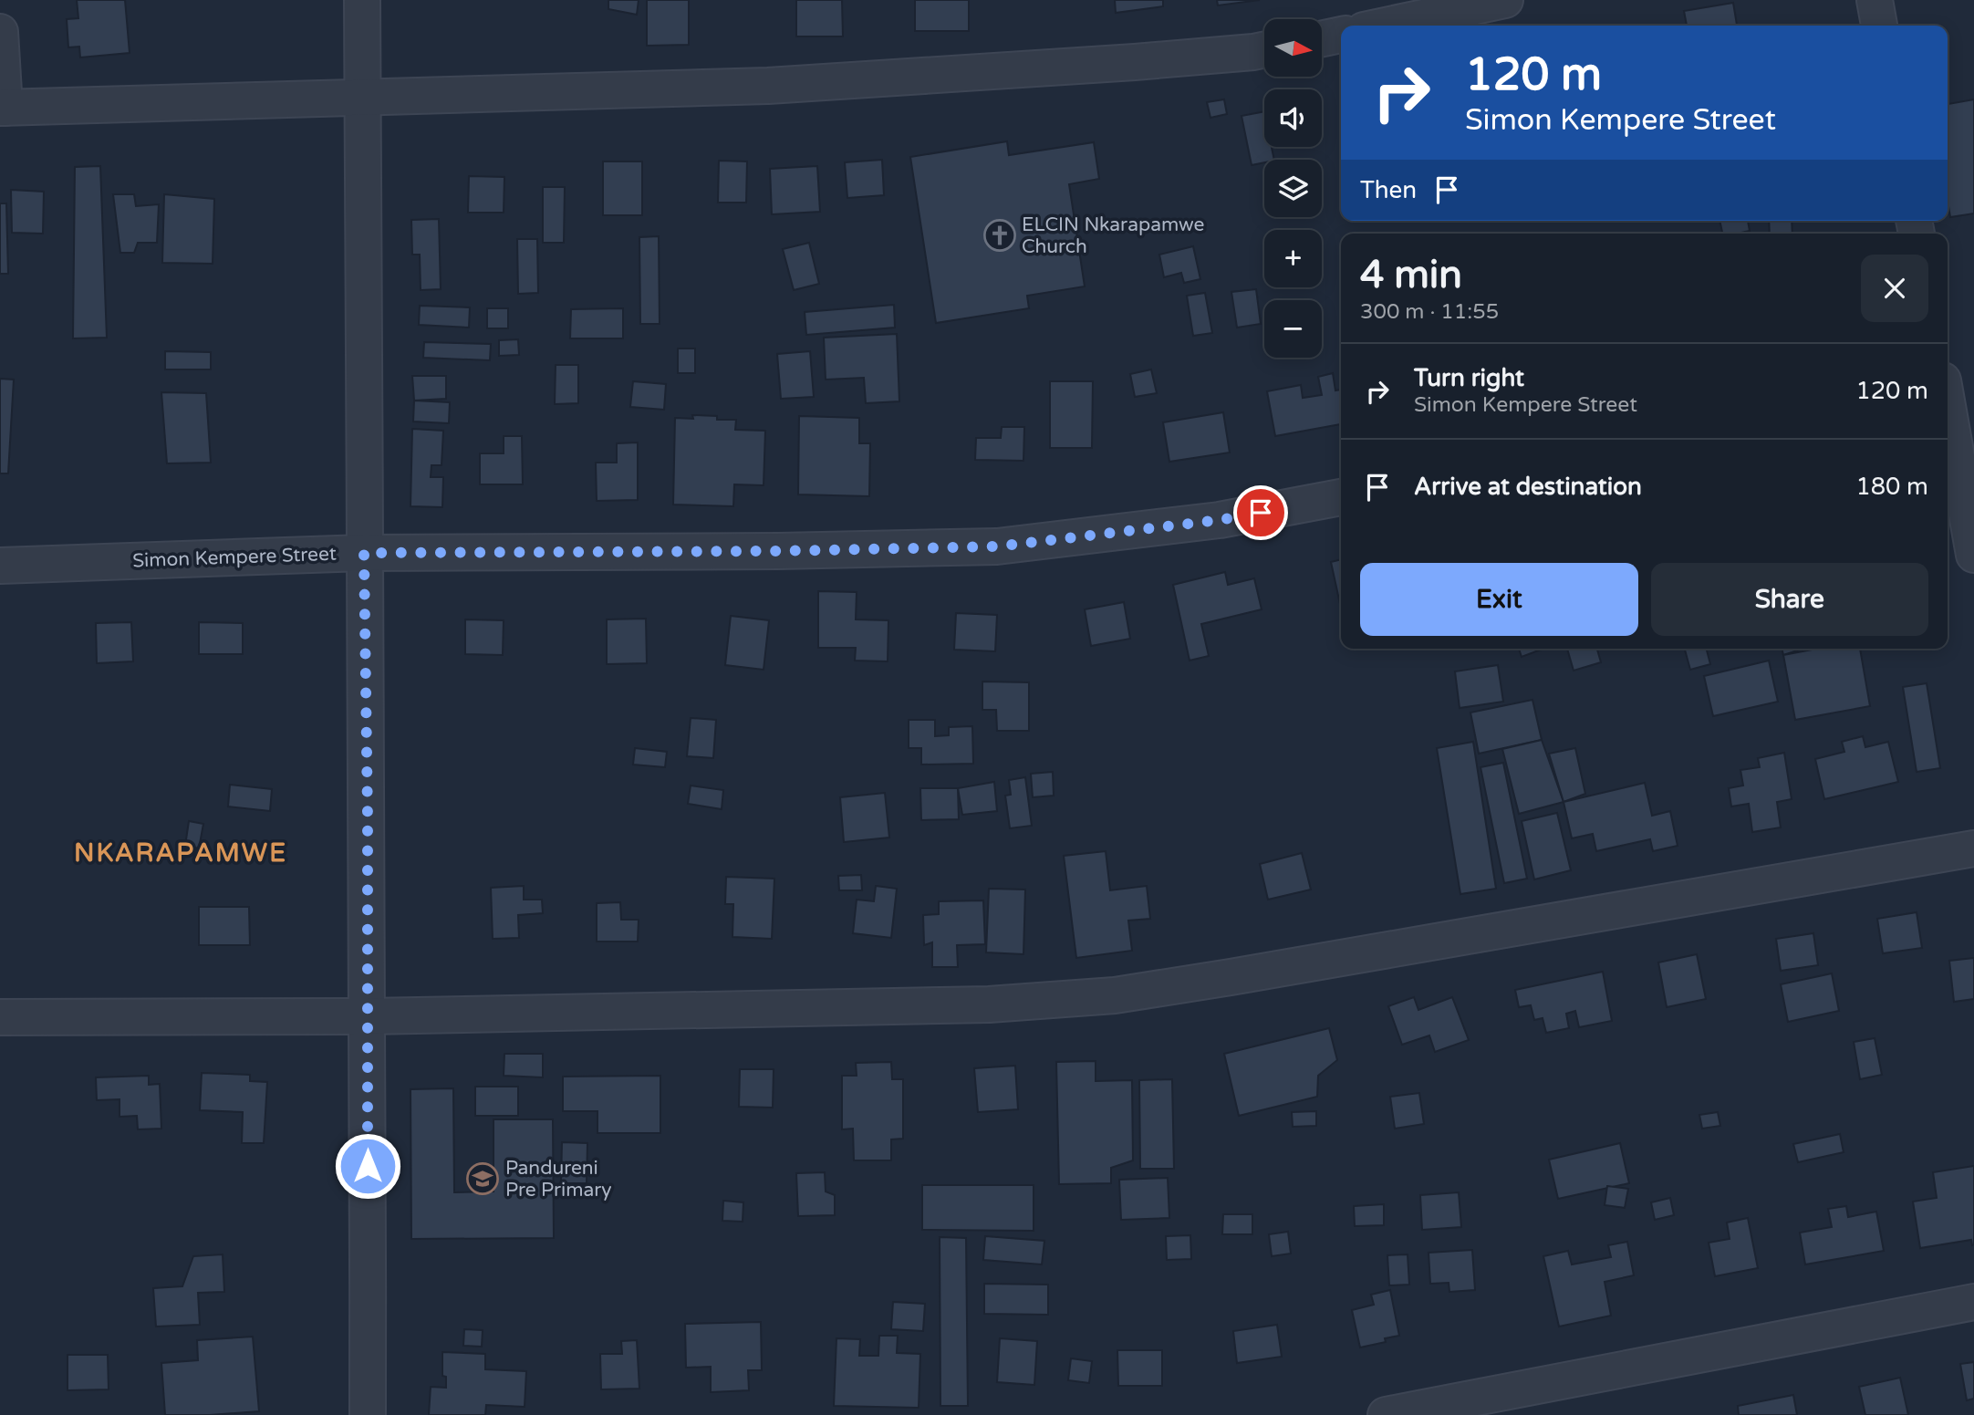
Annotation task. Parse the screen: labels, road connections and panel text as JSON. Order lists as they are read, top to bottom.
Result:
{
  "streets": {
    "street": ["Simon Kempere Street"]
  },
  "districts": ["NKARAPAMWE"],
  "places": {
    "church": ["ELCIN Nkarapamwe Church"],
    "school or university": ["Pandureni Pre Primary"]
  },
  "north": "right",
  "page": {
    "map_buttons": ["+", "−"],
    "turn": ["120 m", "Simon Kempere Street"],
    "then": "Then",
    "heading": ["4 min", "300 m · 11:55"],
    "list": [
      {
        "name": "Turn right",
        "note": "Simon Kempere Street",
        "value": "120 m"
      },
      {
        "name": "Arrive at destination",
        "value": "180 m"
      }
    ],
    "buttons": ["Exit", "Share"]
  }
}
